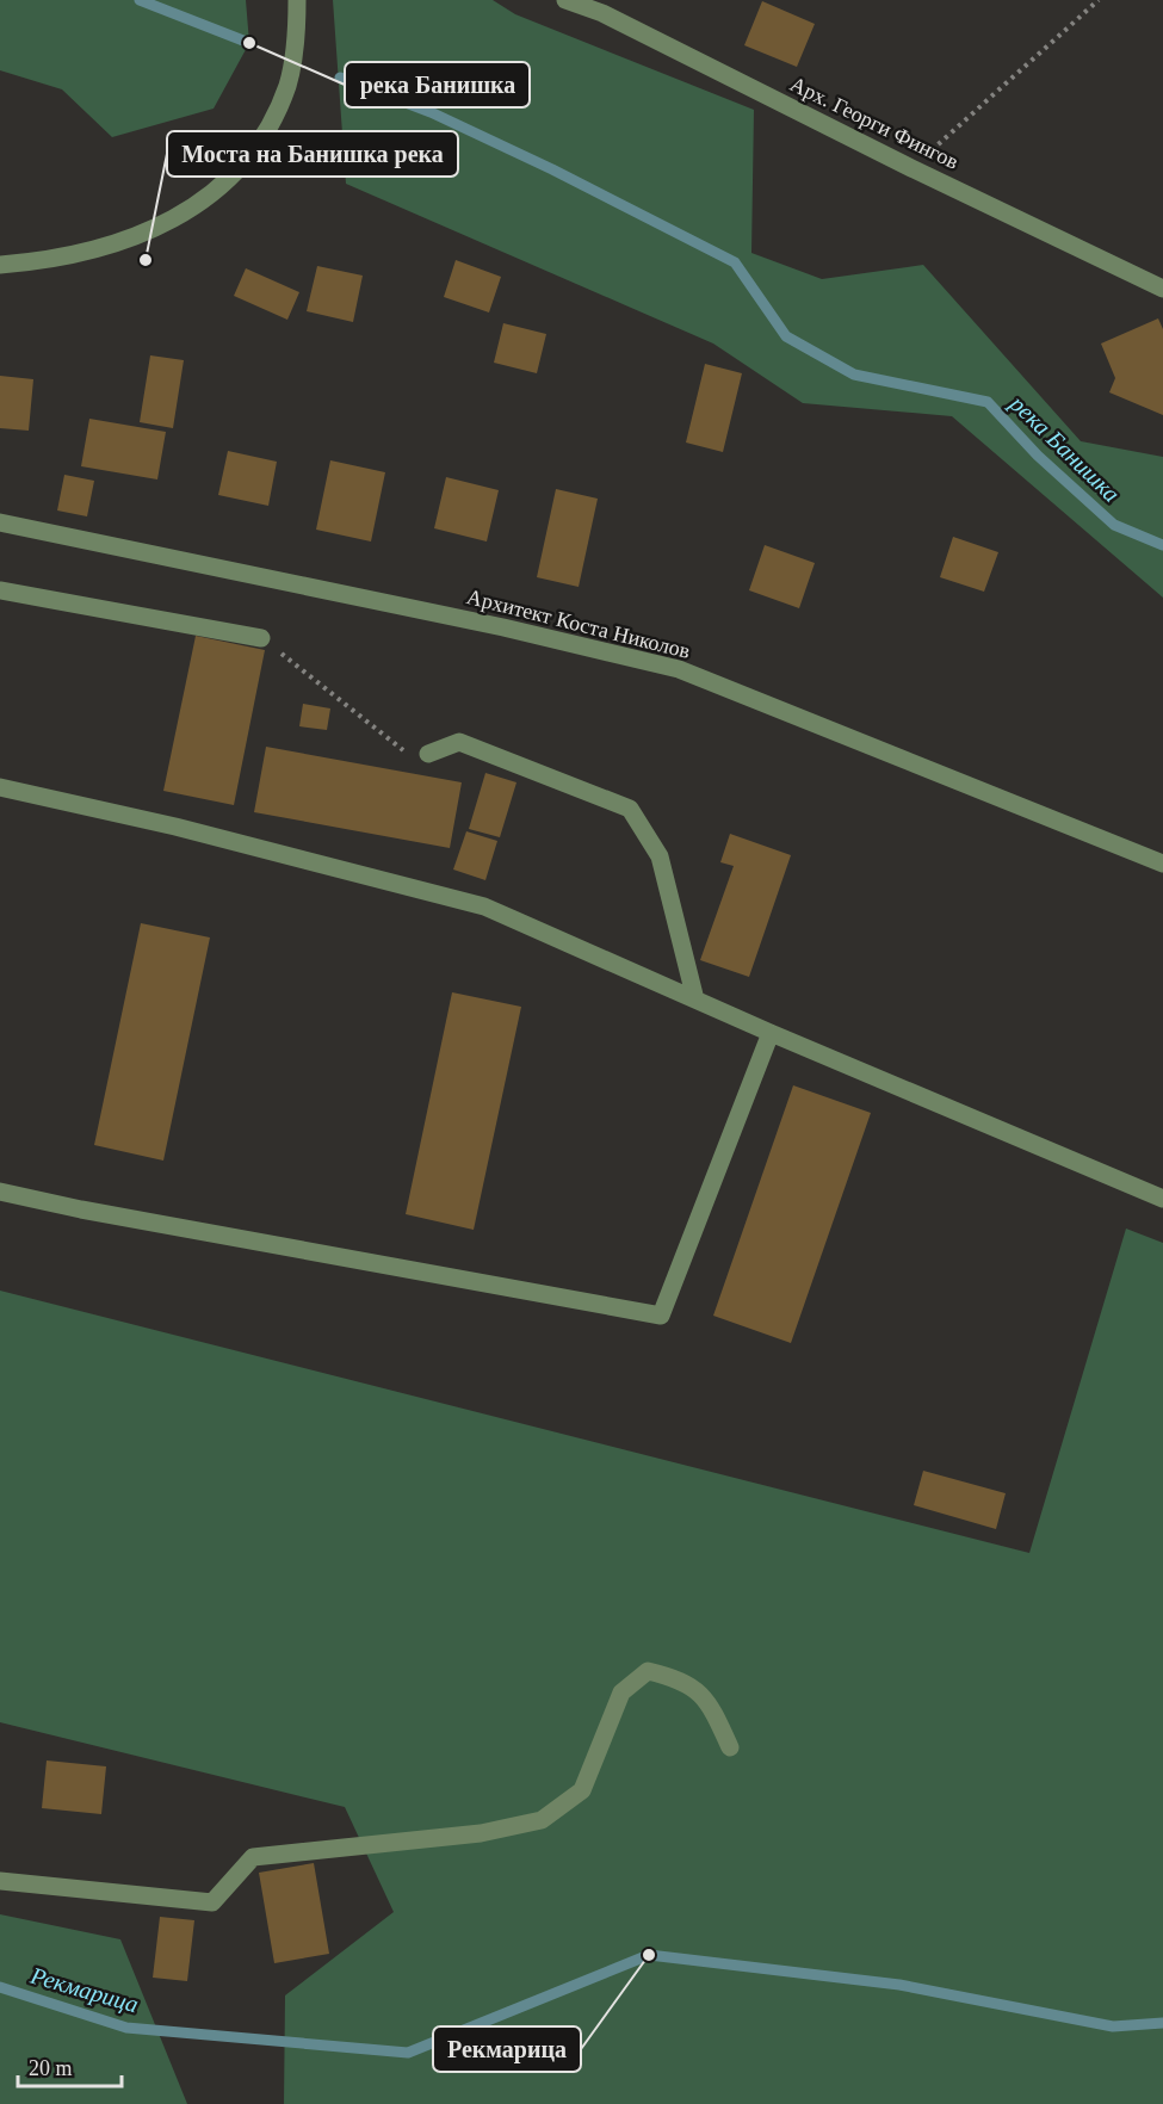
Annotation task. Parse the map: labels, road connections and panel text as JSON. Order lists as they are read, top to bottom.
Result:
{
  "streets": {
    "street": ["Арх. Георги Фингов", "Архитект Коста Николов"]
  },
  "water": ["река Банишка", "Рекмарица"],
  "places": ["река Банишка", "Моста на Банишка река", "Рекмарица"],
  "scale_bar": "20 m"
}
